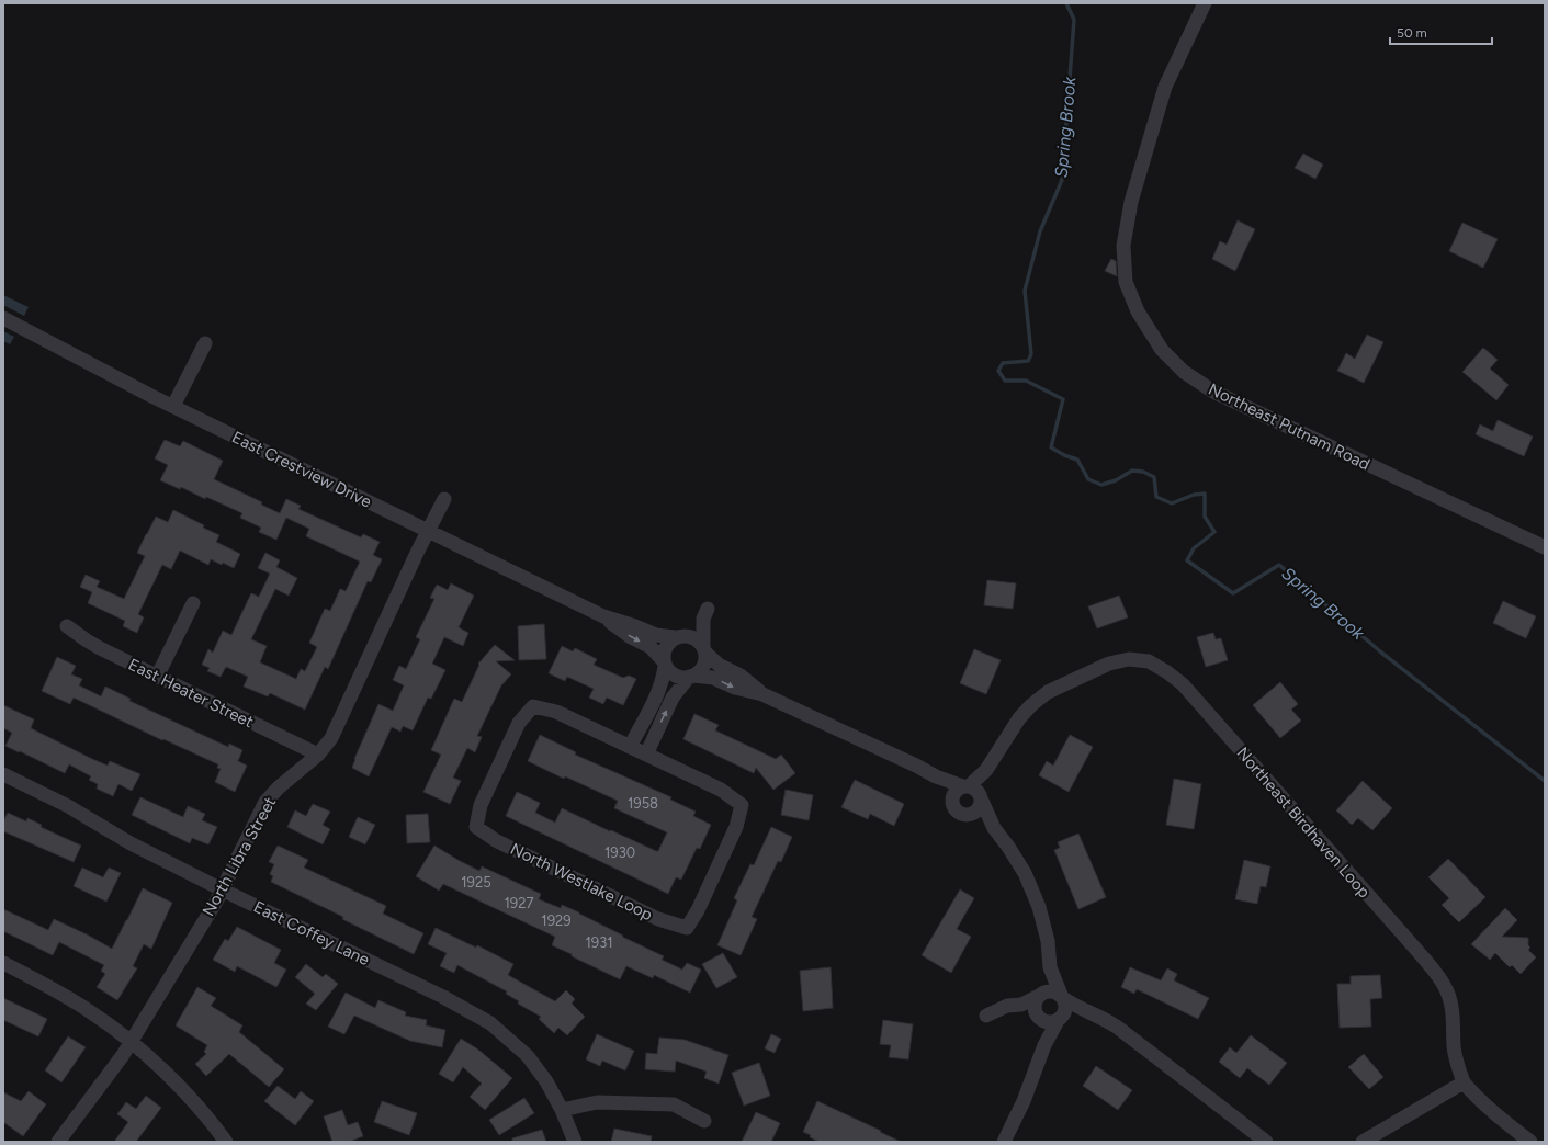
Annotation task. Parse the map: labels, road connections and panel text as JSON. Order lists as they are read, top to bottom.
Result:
{
  "streets": {
    "street": [
      "Northeast Putnam Road",
      "East Crestview Drive",
      "East Heater Street",
      "Northeast Birdhaven Loop",
      "North Libra Street",
      "North Westlake Loop",
      "East Coffey Lane"
    ]
  },
  "crossings": [
    ["East Crestview Drive", "North Libra Street"],
    ["East Heater Street", "North Libra Street"],
    ["North Libra Street", "East Coffey Lane"]
  ],
  "water": ["Spring Brook"],
  "house_numbers": [
    "1958",
    "1930",
    "1925",
    "1927",
    "1929",
    "1931"
  ],
  "scale_bar": "50 m"
}
